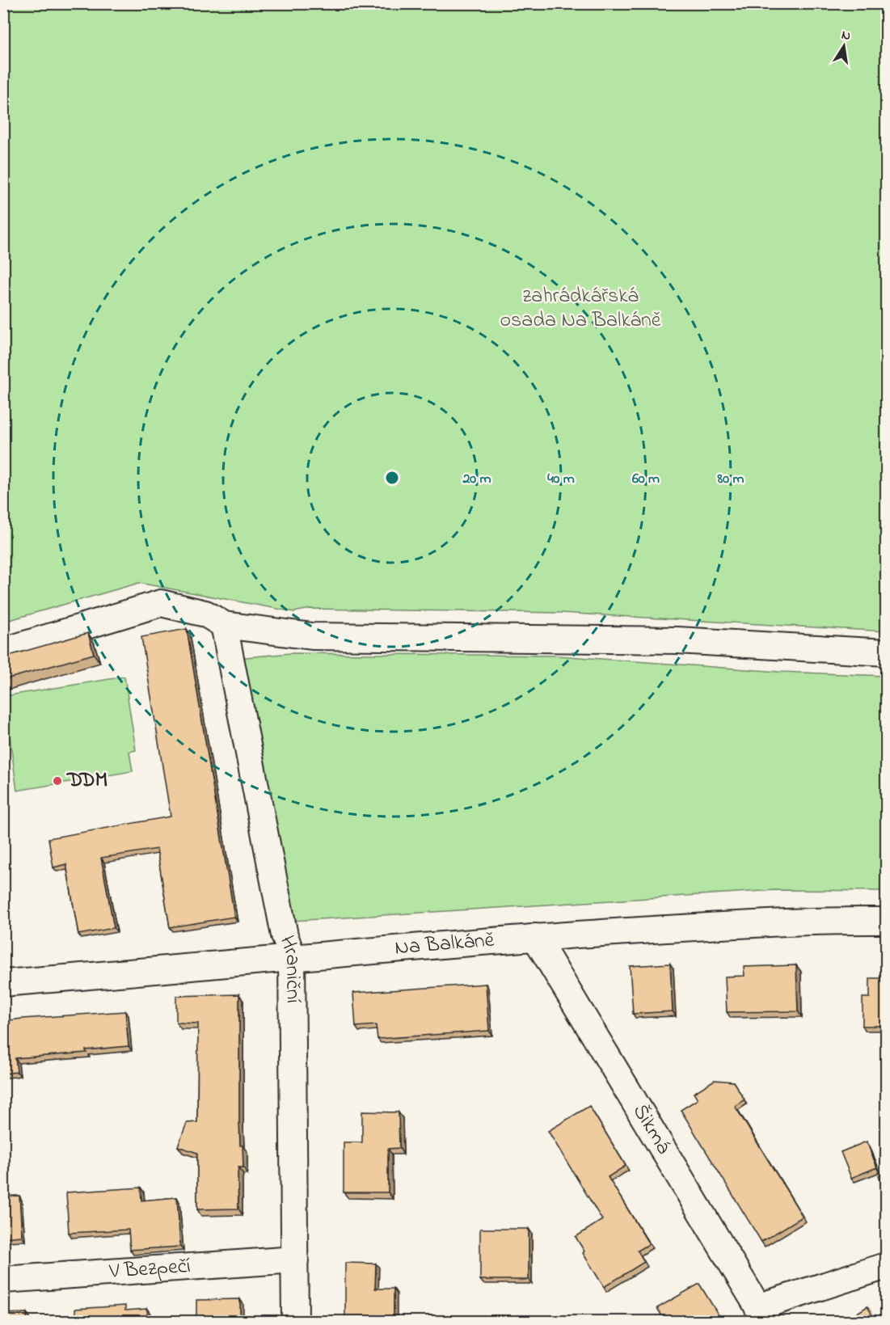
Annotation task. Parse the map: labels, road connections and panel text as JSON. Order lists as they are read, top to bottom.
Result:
{
  "streets": {
    "street": [
      "Na Balkáně",
      "Hraniční",
      "Šikmá",
      "V Bezpečí"
    ]
  },
  "crossings": [
    ["Na Balkáně", "Hraniční"],
    ["Na Balkáně", "Šikmá"],
    ["Hraniční", "V Bezpečí"]
  ],
  "parks": ["zahrádkářská osada Na Balkáně"],
  "places": ["DDM"],
  "north": "top",
  "rings": [
    "20 m",
    "40 m",
    "60 m",
    "80 m"
  ]
}
